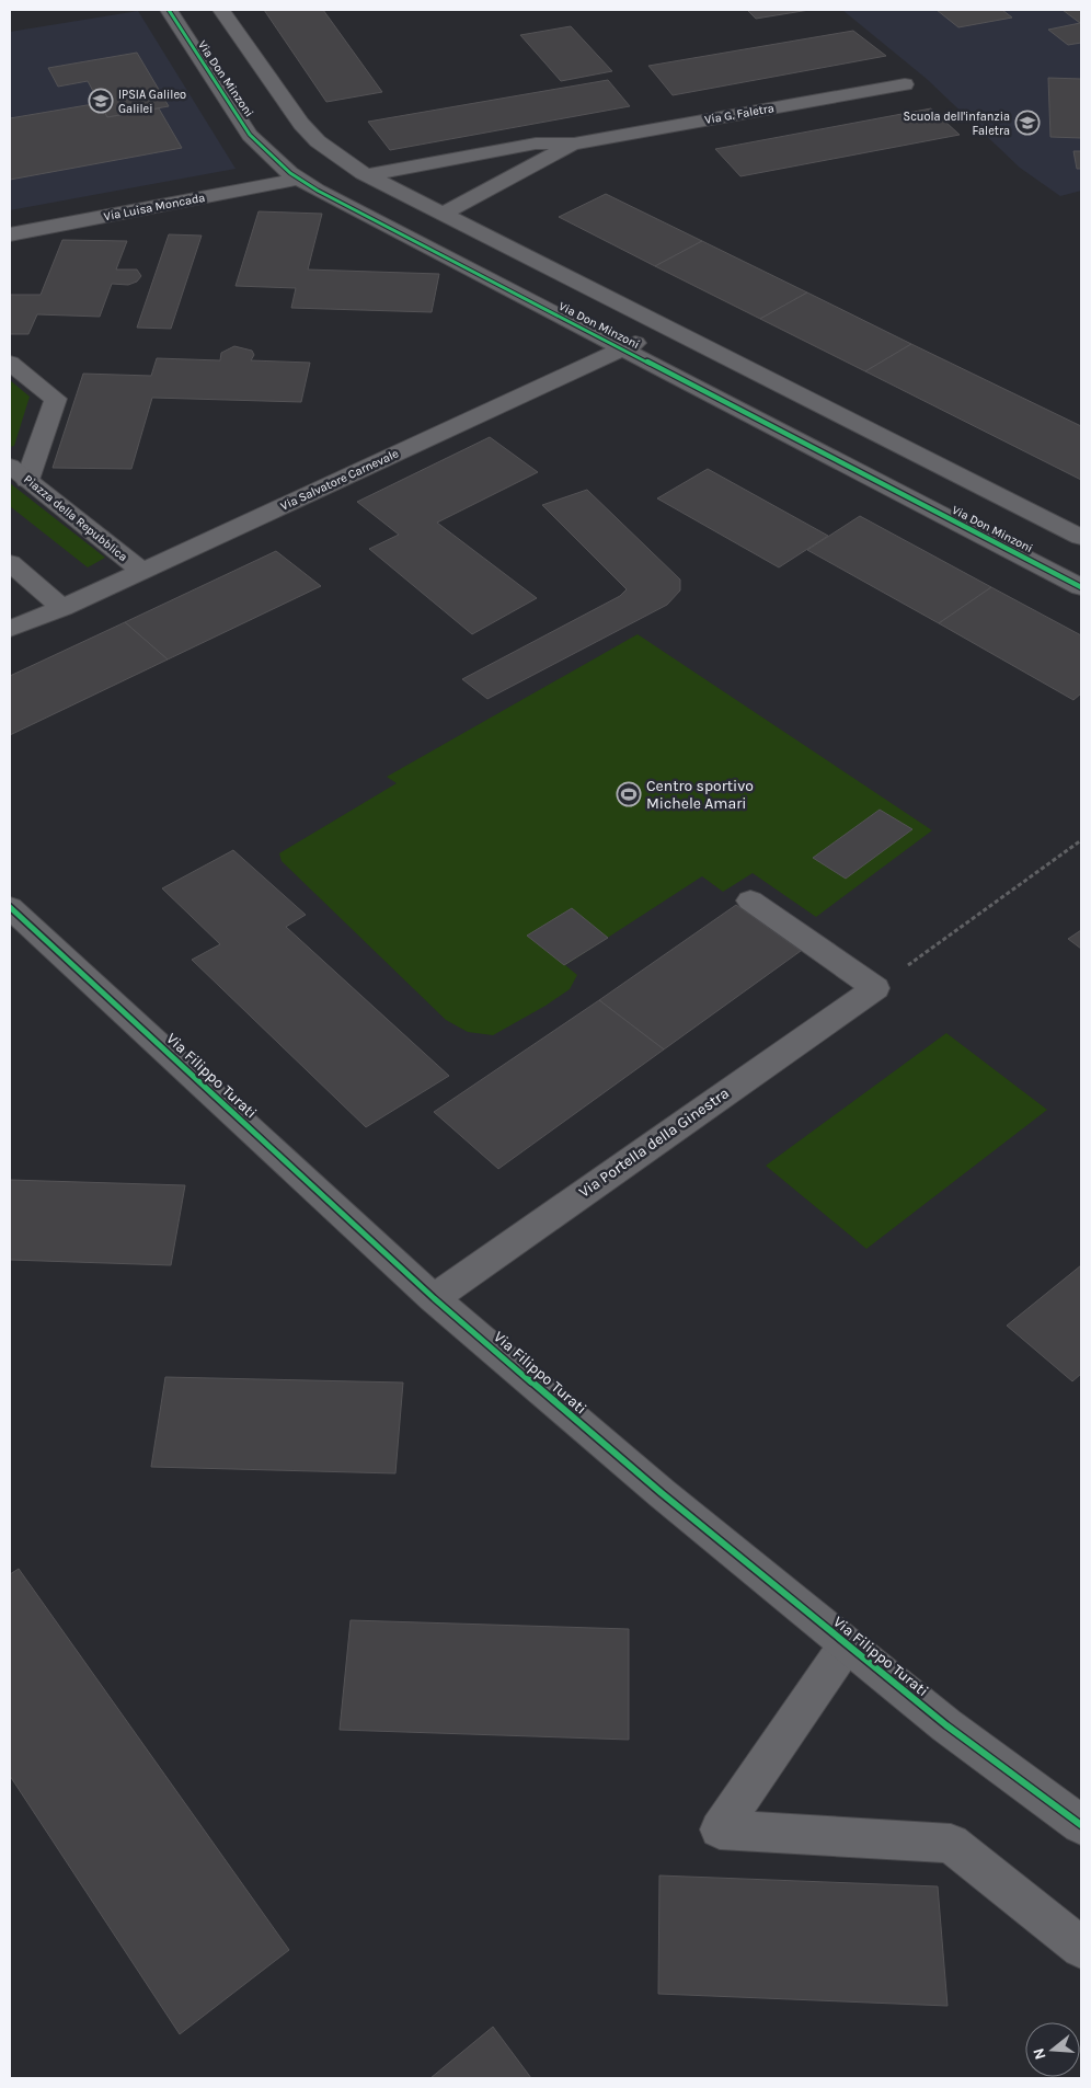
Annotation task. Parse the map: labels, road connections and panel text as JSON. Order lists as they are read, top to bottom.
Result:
{
  "streets": {
    "street": [
      "Via Don Minzoni",
      "Via G. Faletra",
      "Via Luisa Moncada",
      "Via Salvatore Carnevale",
      "Piazza della Repubblica",
      "Via Filippo Turati",
      "Via Portella della Ginestra"
    ]
  },
  "crossings": [
    ["Via Don Minzoni", "Via Luisa Moncada"],
    ["Via Don Minzoni", "Via Salvatore Carnevale"],
    ["Via Salvatore Carnevale", "Piazza della Repubblica"],
    ["Via Filippo Turati", "Via Portella della Ginestra"]
  ],
  "places": {
    "school or university": ["IPSIA Galileo Galilei", "Scuola dell'infanzia Faletra"],
    "sports": ["Centro sportivo Michele Amari"]
  },
  "north": "left"
}
